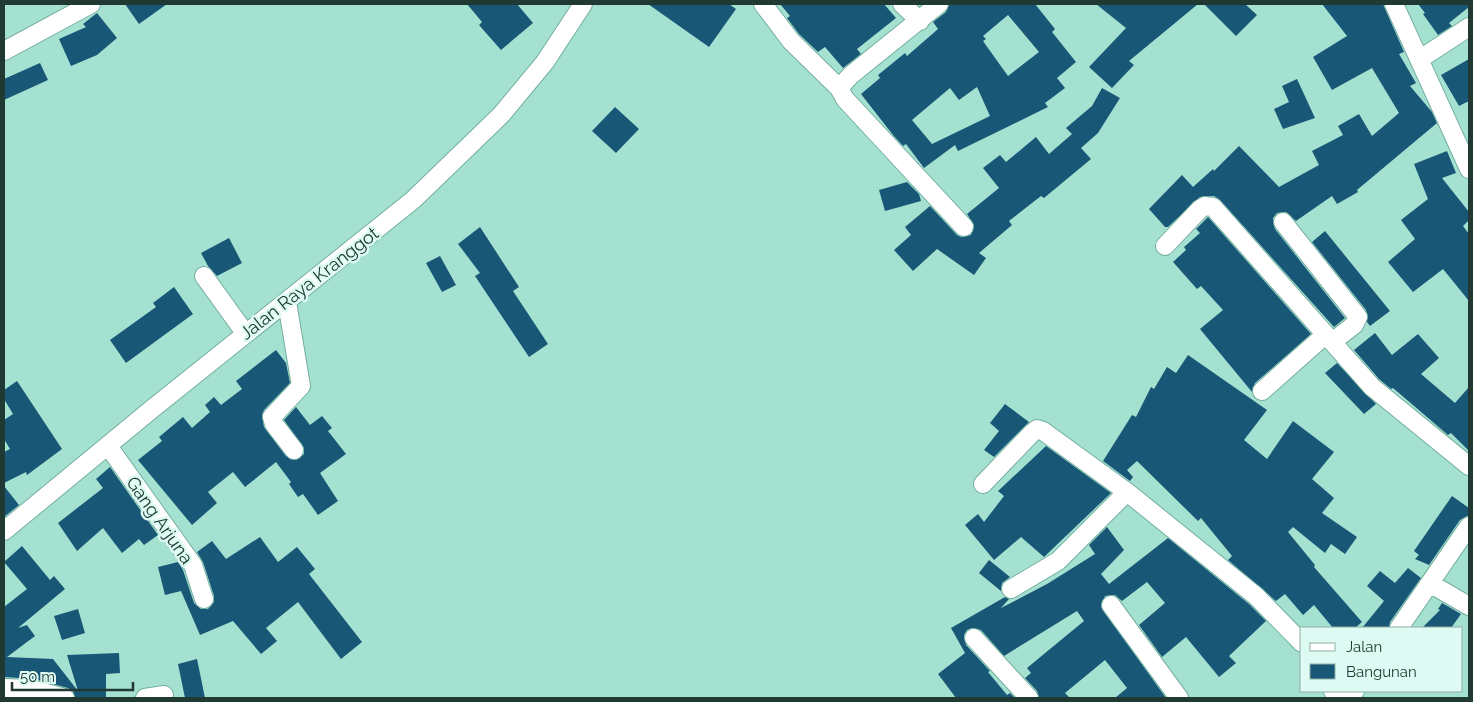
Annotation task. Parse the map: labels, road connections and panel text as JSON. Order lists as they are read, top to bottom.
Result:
{
  "streets": {
    "street": ["Jalan Raya Kranggot", "Gang Arjuna"]
  },
  "crossings": [
    ["Jalan Raya Kranggot", "Gang Arjuna"]
  ],
  "legend": ["Jalan", "Bangunan"],
  "scale_bar": "50 m"
}
